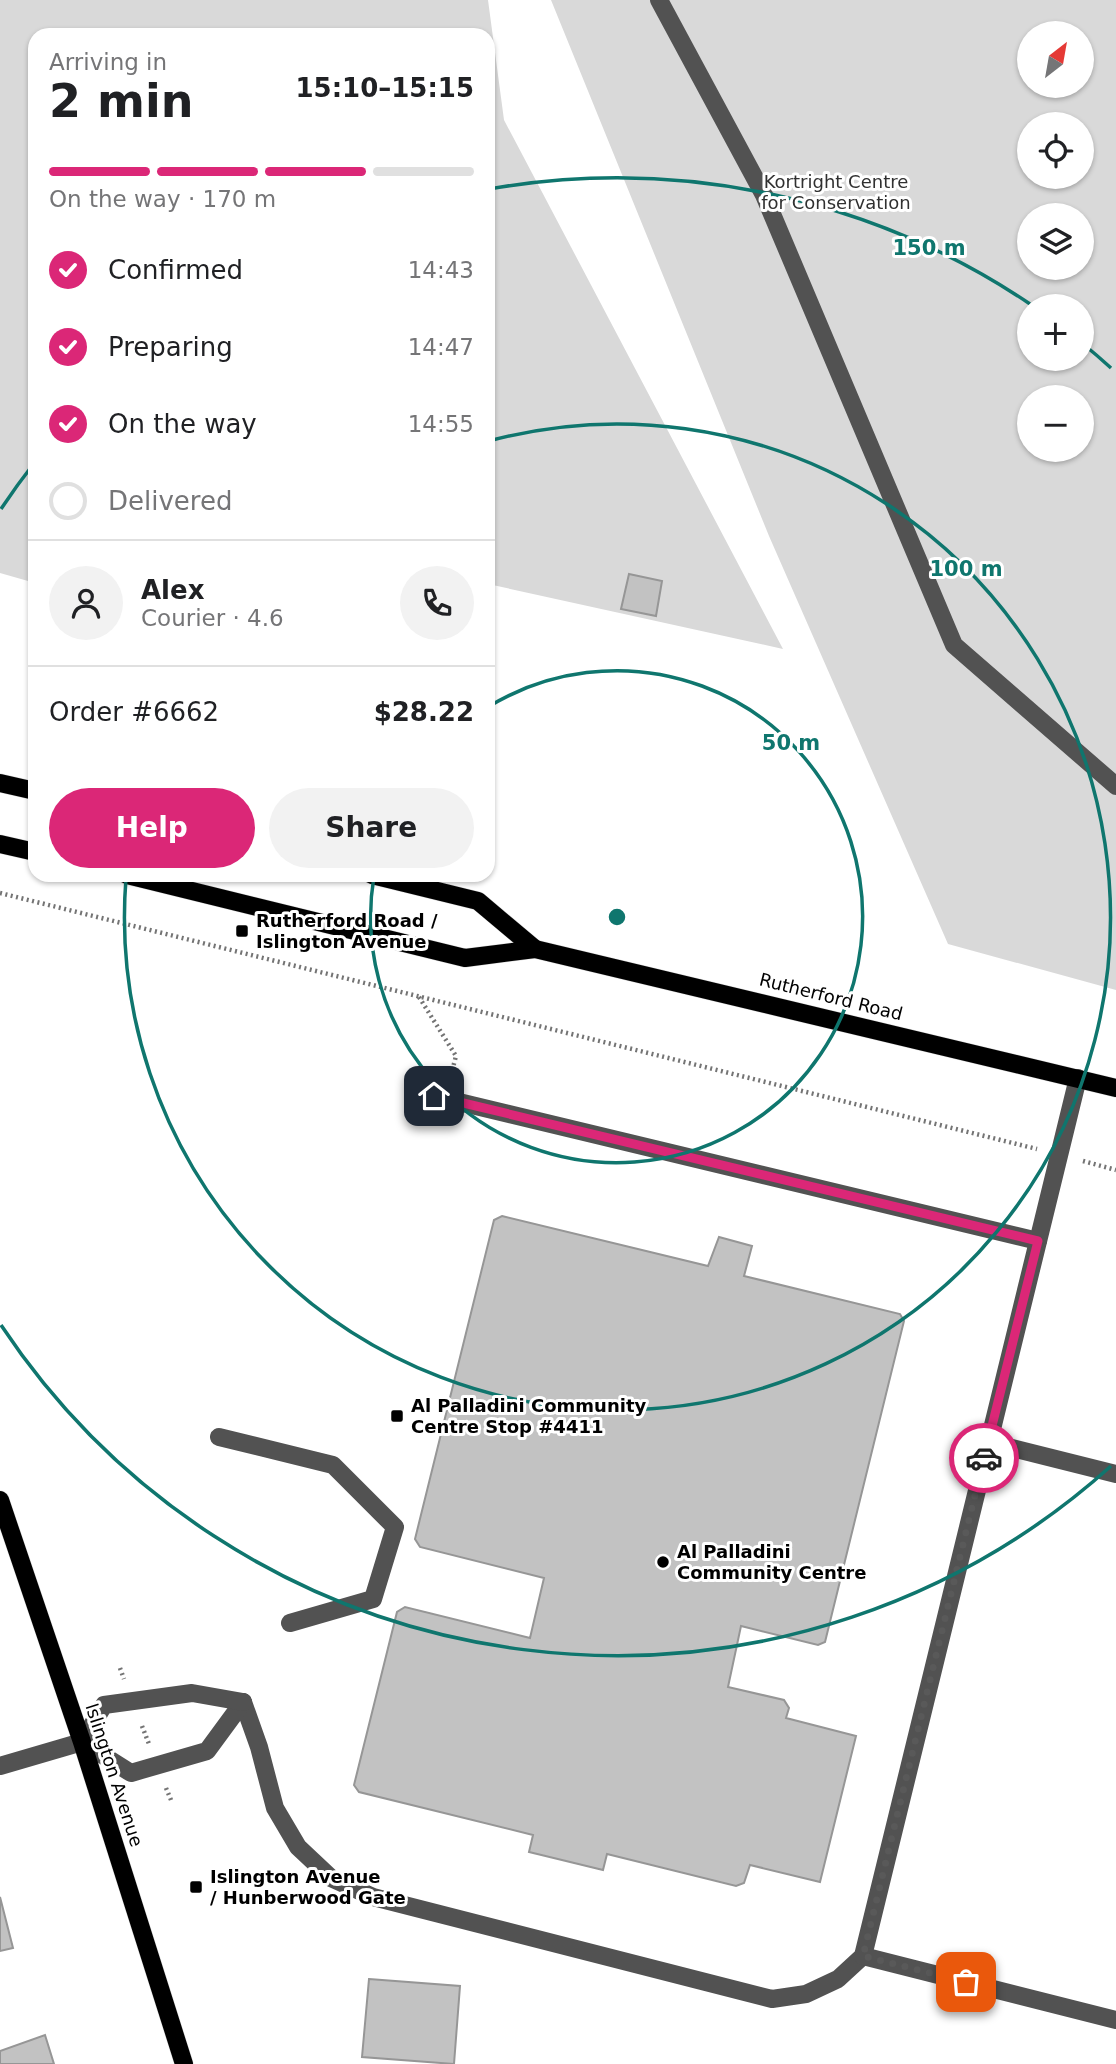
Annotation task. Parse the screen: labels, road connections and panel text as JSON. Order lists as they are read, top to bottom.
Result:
{
  "streets": {
    "main road": ["Rutherford Road", "Islington Avenue"]
  },
  "parks": ["Kortright Centre for Conservation"],
  "places": {
    "transit": ["Rutherford Road / Islington Avenue", "Al Palladini Community Centre Stop #4411", "Islington Avenue / Hunberwood Gate"],
    "other": ["Al Palladini Community Centre"]
  },
  "north": "top right",
  "page": {
    "map_buttons": ["+", "−"],
    "heading": ["2 min", "Arriving in", "15:10–15:15"],
    "panel": [
      "Alex",
      "Courier · 4.6",
      "Order #6662",
      "$28.22"
    ],
    "bar": "On the way · 170 m",
    "list": [
      ["Confirmed", "14:43"],
      ["Preparing", "14:47"],
      ["On the way", "14:55"],
      "Delivered"
    ],
    "buttons": ["Help", "Share"]
  },
  "rings": ["150 m", "100 m", "50 m"]
}
